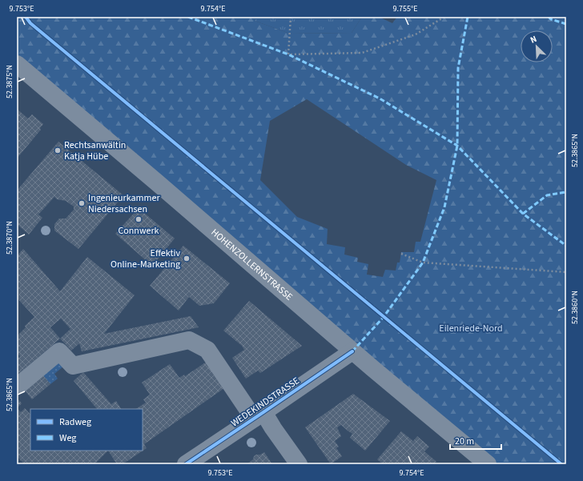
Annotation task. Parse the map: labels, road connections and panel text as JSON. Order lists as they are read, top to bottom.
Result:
{
  "streets": {
    "street": ["HOHENZOLLERNSTRASSE", "WEDEKINDSTRASSE"]
  },
  "crossings": [
    ["HOHENZOLLERNSTRASSE", "WEDEKINDSTRASSE"]
  ],
  "parks": ["Eilenriede-Nord"],
  "places": [
    "Rechtsanwältin Katja Hübe",
    "Ingenieurkammer Niedersachsen",
    "Connwerk",
    "Effektiv Online-Marketing"
  ],
  "legend": ["Radweg", "Weg"],
  "scale_bar": "20 m",
  "north": "top left",
  "coordinates": [
    "9.753°E",
    "9.754°E",
    "9.755°E",
    "52.3875°N",
    "52.3865°N",
    "52.3870°N",
    "52.3860°N"
  ]
}
